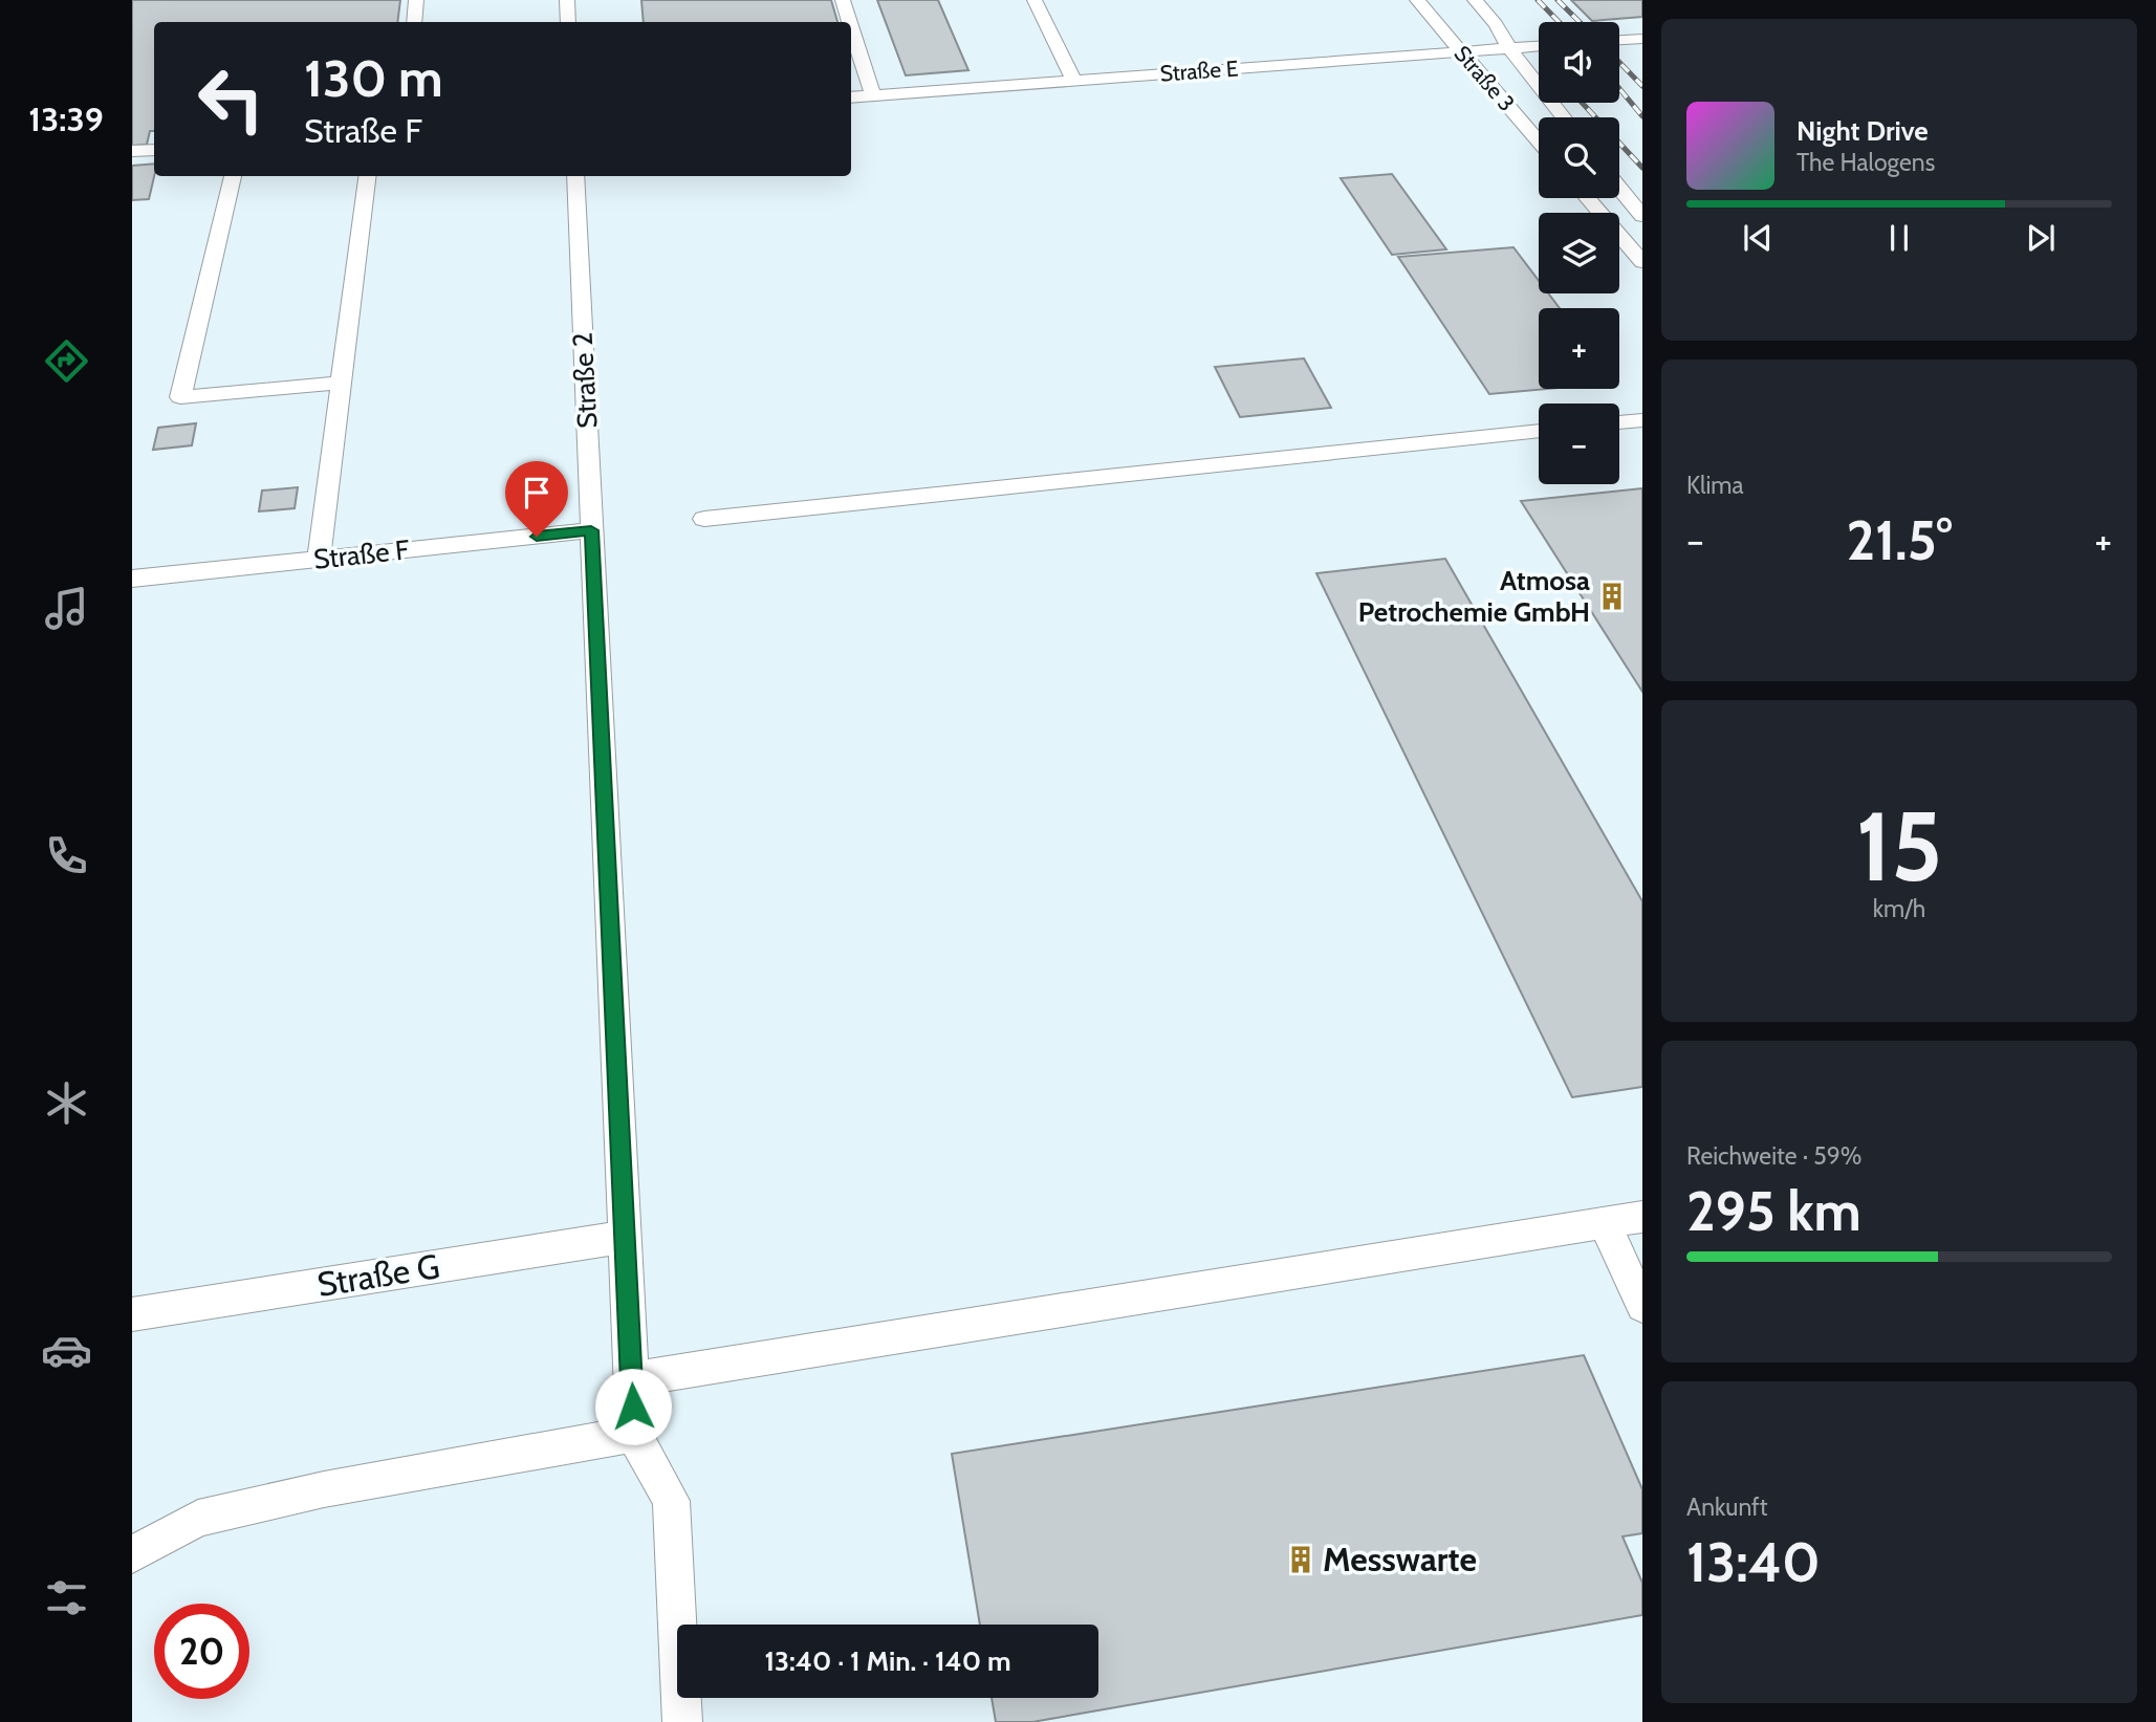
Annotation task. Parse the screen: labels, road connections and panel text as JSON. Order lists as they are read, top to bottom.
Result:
{
  "streets": {
    "lane": [
      "Straße E",
      "Straße 3",
      "Straße 2",
      "Straße F",
      "Straße G"
    ]
  },
  "crossings": [
    ["Straße E", "Straße 3"],
    ["Straße 2", "Straße F"],
    ["Straße 2", "Straße G"]
  ],
  "places": {
    "building": ["Atmosa Petrochemie GmbH", "Messwarte"]
  },
  "page": {
    "tabs": "13:39",
    "map_buttons": ["+", "−"],
    "turn": ["130 m", "Straße F"],
    "song": ["Night Drive", "The Halogens"],
    "tile": [
      "Klima",
      ["15", "km/h"],
      ["Reichweite · 59%", "295 km"],
      ["Ankunft", "13:40"]
    ],
    "heat": ["−", "21.5°", "+"],
    "limit": "20",
    "trip": "13:40 · 1 Min. · 140 m"
  }
}
